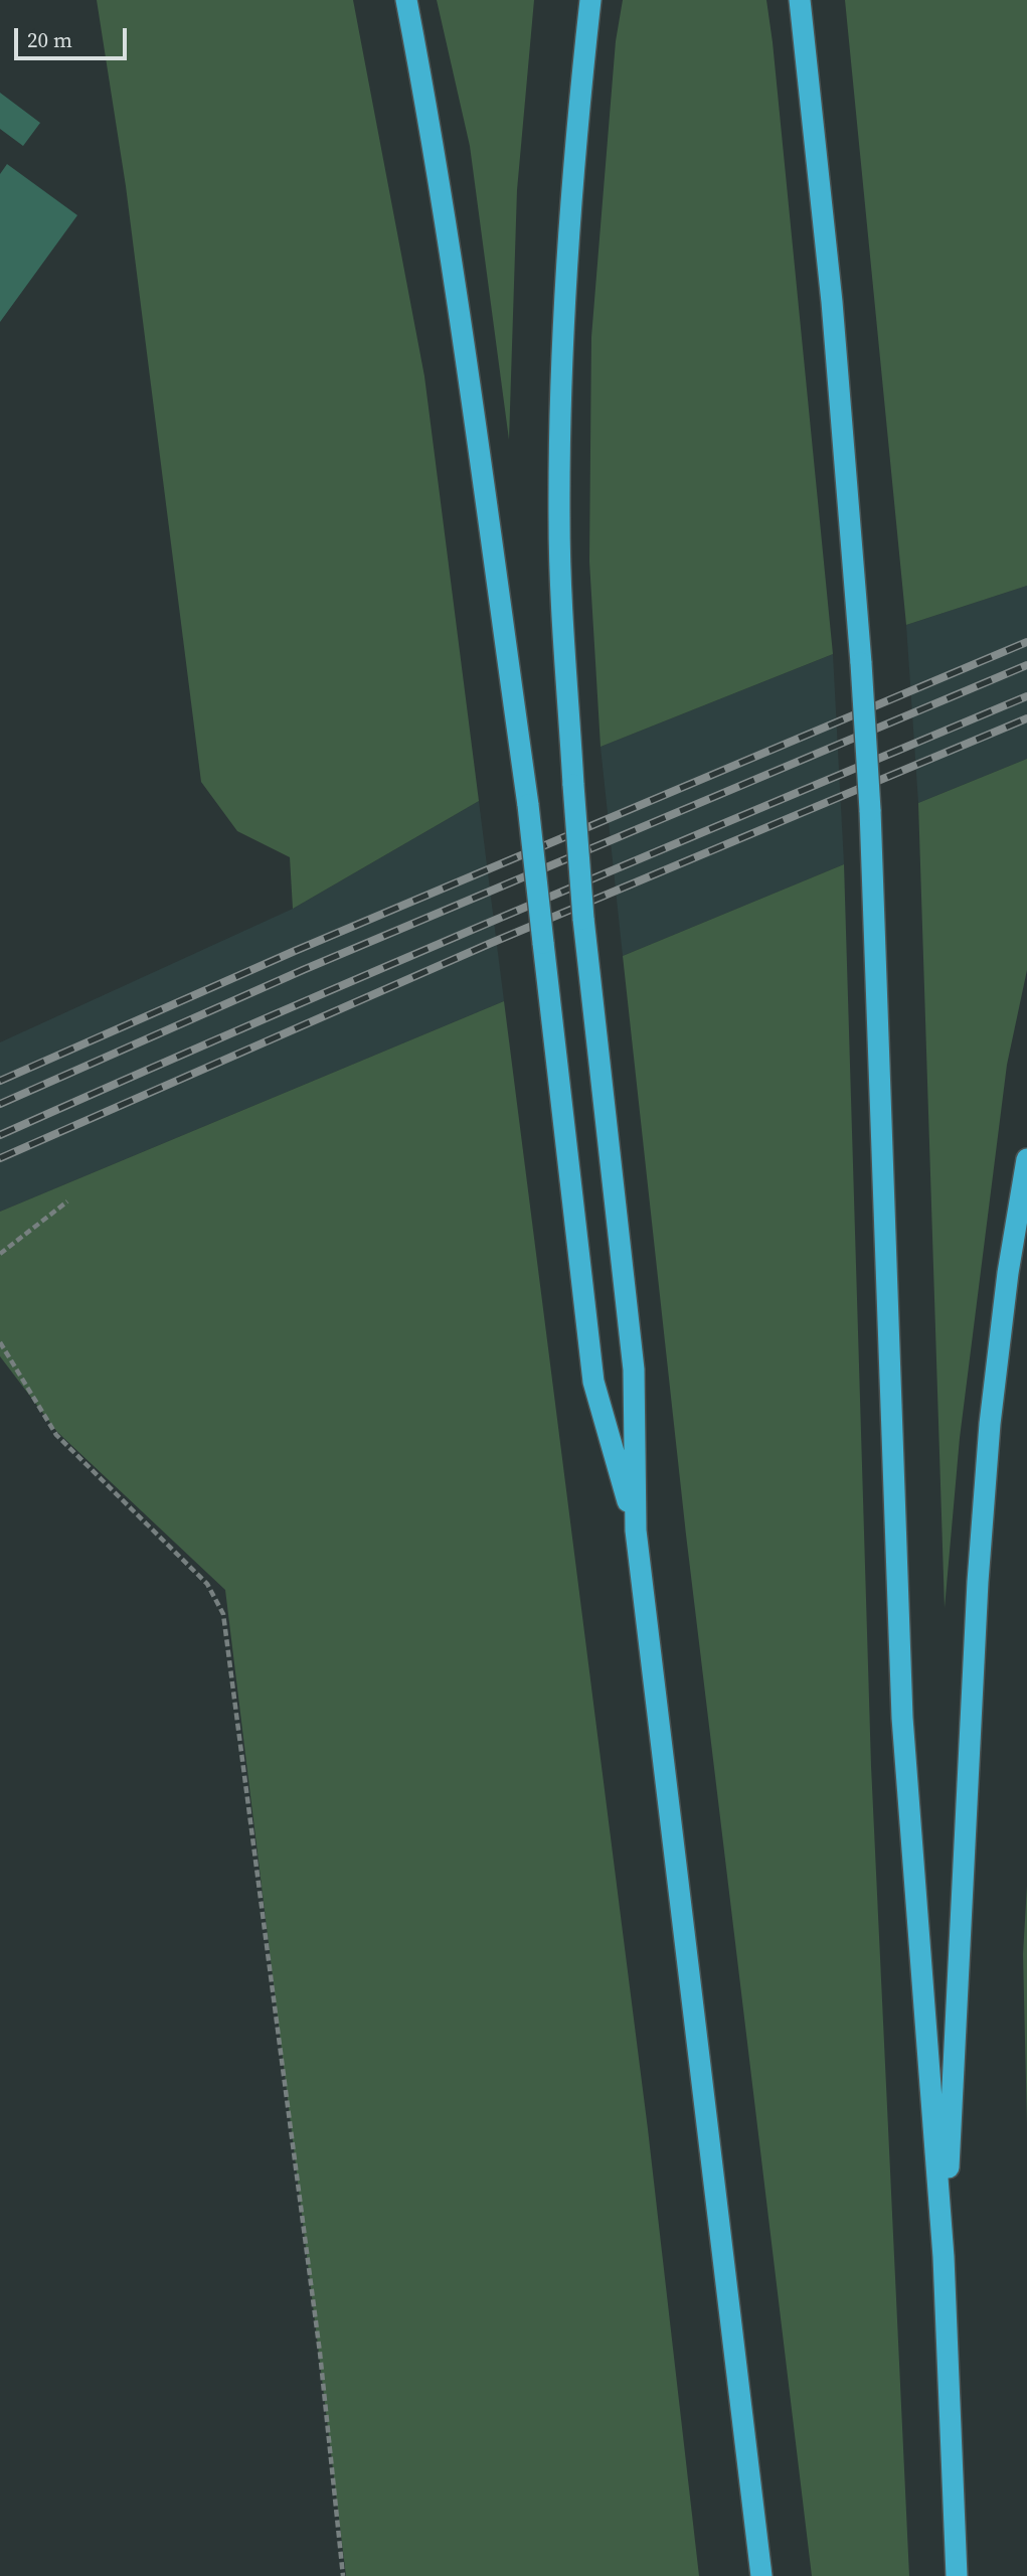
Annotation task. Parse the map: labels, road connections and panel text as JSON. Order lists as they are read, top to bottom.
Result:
{
  "scale_bar": "20 m"
}
